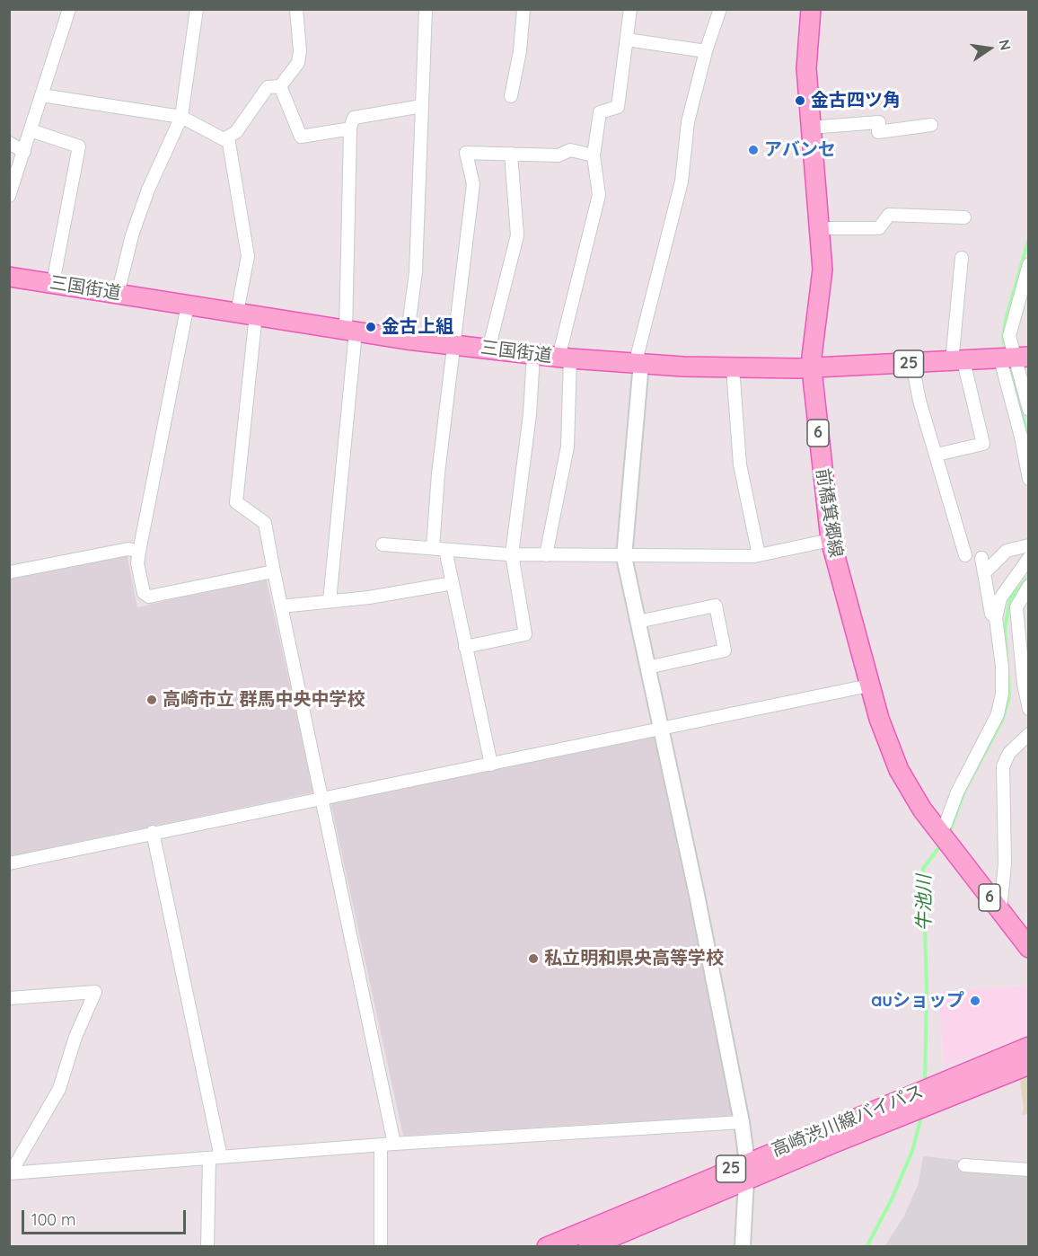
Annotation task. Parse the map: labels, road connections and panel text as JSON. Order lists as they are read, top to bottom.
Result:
{
  "streets": {
    "main road": [
      "三国街道",
      "25",
      "6",
      "前橋箕郷線",
      "高崎渋川線バイパス"
    ]
  },
  "crossings": [
    ["三国街道", "前橋箕郷線"]
  ],
  "water": ["牛池川"],
  "places": [
    "金古四ツ角",
    "アバンセ",
    "金古上組",
    "高崎市立 群馬中央中学校",
    "私立明和県央高等学校",
    "auショップ"
  ],
  "scale_bar": "100 m",
  "north": "right"
}
